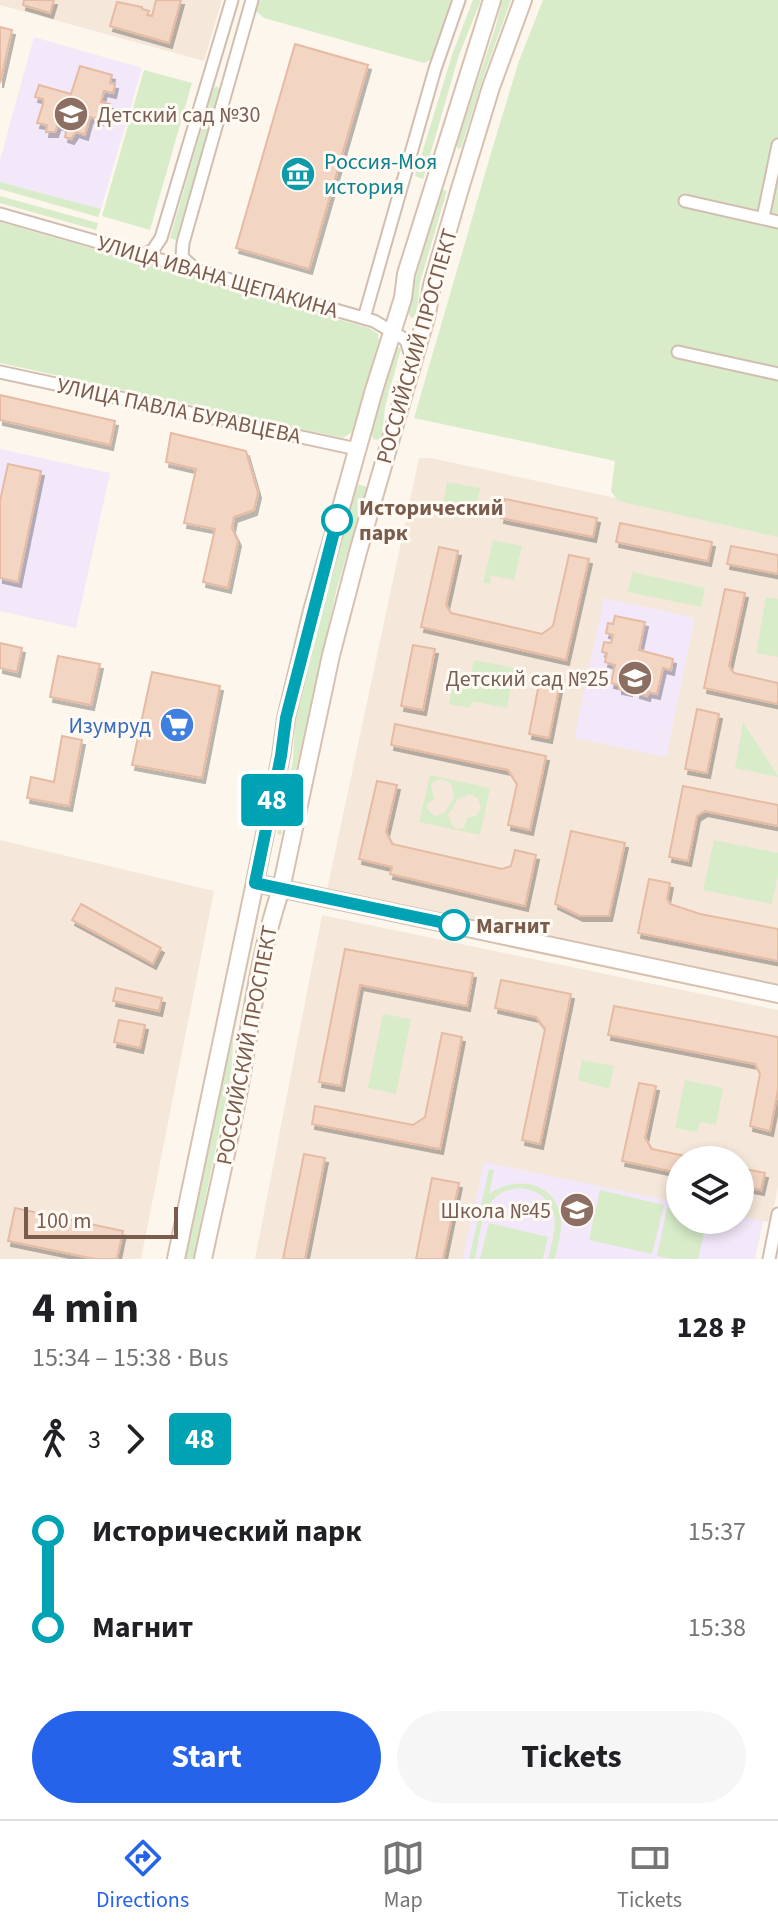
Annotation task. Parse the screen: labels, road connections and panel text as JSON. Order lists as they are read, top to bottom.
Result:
{
  "streets": {
    "main road": ["РОССИЙСКИЙ ПРОСПЕКТ"],
    "street": ["УЛИЦА ИВАНА ЩЕПАКИНА", "УЛИЦА ПАВЛА БУРАВЦЕВА"]
  },
  "crossings": [
    ["УЛИЦА ИВАНА ЩЕПАКИНА", "РОССИЙСКИЙ ПРОСПЕКТ"],
    ["РОССИЙСКИЙ ПРОСПЕКТ", "УЛИЦА ПАВЛА БУРАВЦЕВА"]
  ],
  "places": {
    "school or university": ["Детский сад №30", "Детский сад №25", "Школа №45"],
    "museum": ["Россия-Моя история"],
    "other": ["Исторический парк", "Магнит"],
    "supermarket": ["Изумруд"]
  },
  "lines": ["bus line 48"],
  "scale_bar": "100 m",
  "page": {
    "on_map": "48",
    "scale": "100 m",
    "heading": ["4 min", "15:34 – 15:38 · Bus", "128 ₽"],
    "legs": ["3", "48"],
    "list": [
      {
        "name": "Исторический парк",
        "value": "15:37"
      },
      {
        "name": "Магнит",
        "value": "15:38"
      }
    ],
    "buttons": ["Start", "Tickets"],
    "tabs": ["Directions", "Map", "Tickets"]
  }
}
